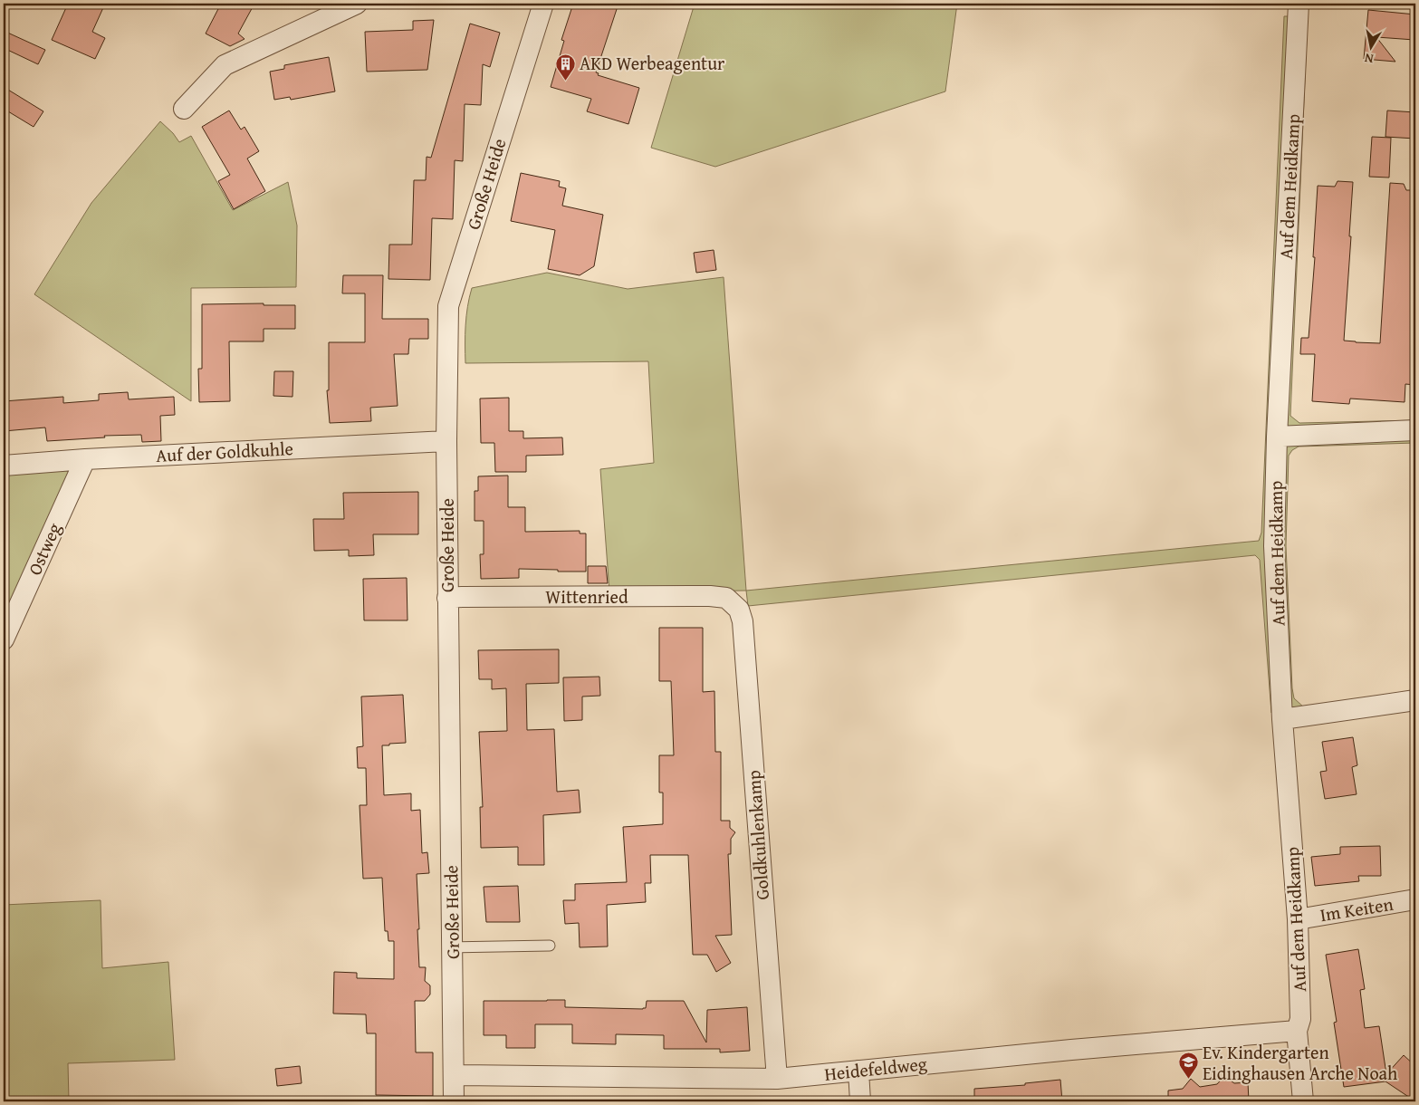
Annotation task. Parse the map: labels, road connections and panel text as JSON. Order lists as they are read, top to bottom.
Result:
{
  "streets": {
    "street": [
      "Große Heide",
      "Auf dem Heidkamp",
      "Auf der Goldkuhle",
      "Ostweg",
      "Wittenried",
      "Goldkuhlenkamp",
      "Im Keiten",
      "Heidefeldweg"
    ]
  },
  "crossings": [
    ["Große Heide", "Auf der Goldkuhle"],
    ["Große Heide", "Wittenried"],
    ["Große Heide", "Heidefeldweg"],
    ["Auf dem Heidkamp", "Im Keiten"],
    ["Auf dem Heidkamp", "Heidefeldweg"],
    ["Auf der Goldkuhle", "Ostweg"],
    ["Wittenried", "Goldkuhlenkamp"],
    ["Goldkuhlenkamp", "Heidefeldweg"]
  ],
  "places": {
    "building": ["AKD Werbeagentur"],
    "school or university": ["Ev. Kindergarten Eidinghausen Arche Noah"]
  },
  "north": "bottom"
}
